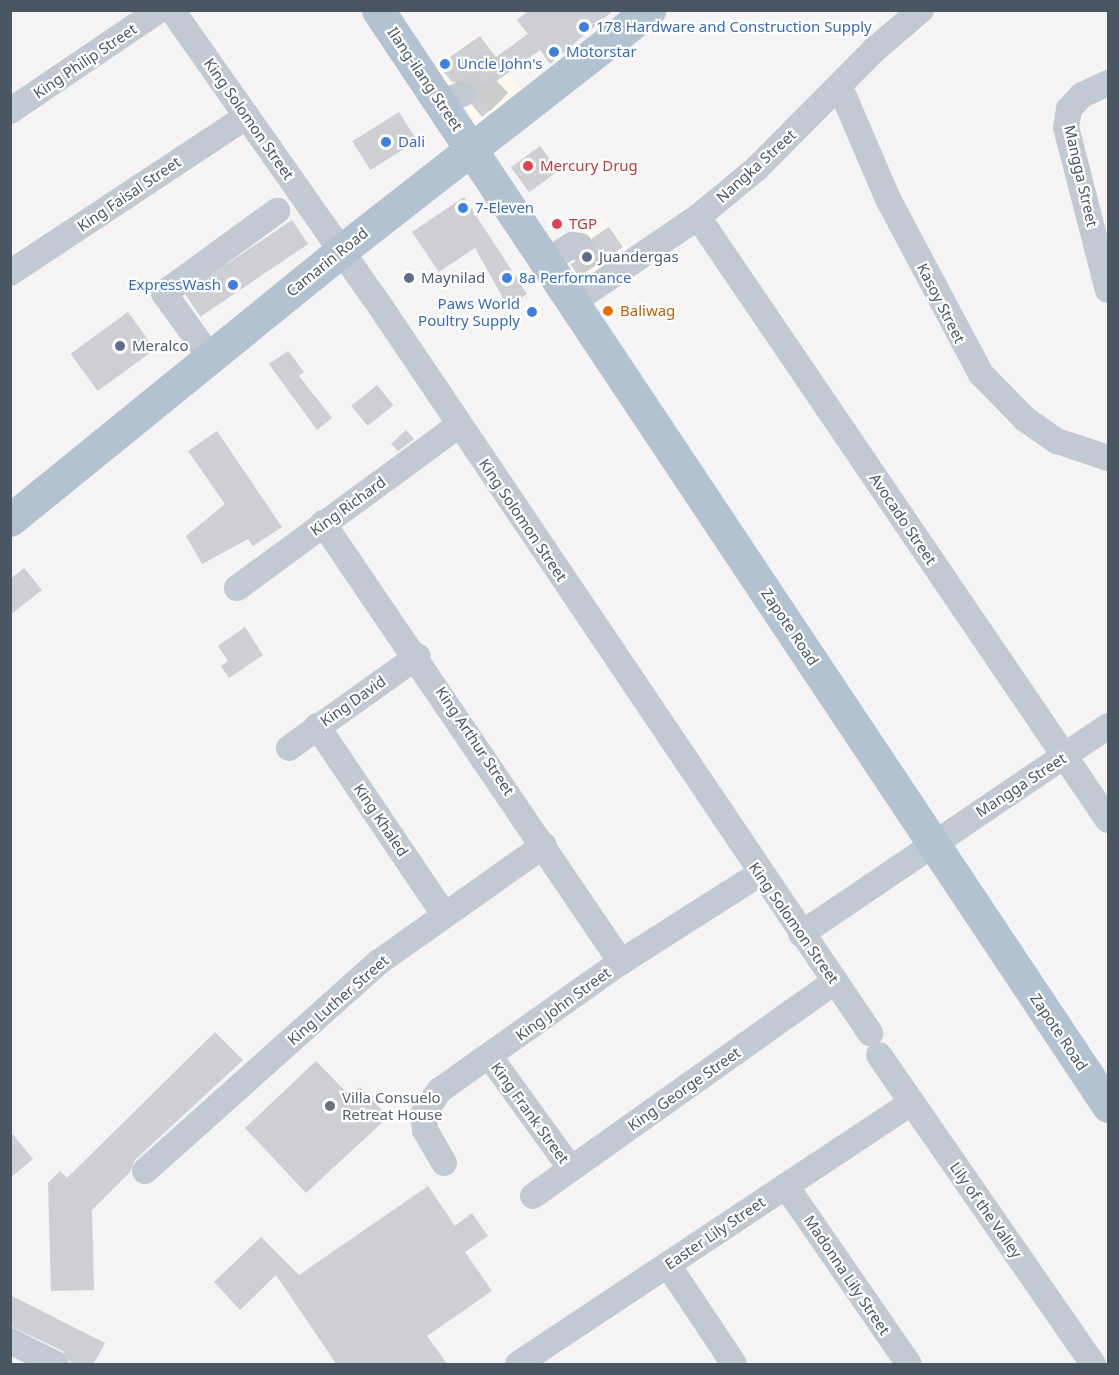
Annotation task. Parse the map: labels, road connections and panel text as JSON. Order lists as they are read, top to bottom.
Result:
{
  "streets": {
    "main road": ["Ilang-ilang Street", "Camarin Road", "Zapote Road"],
    "street": [
      "King Philip Street",
      "King Solomon Street",
      "Nangka Street",
      "Mangga Street",
      "King Faisal Street",
      "Kasoy Street",
      "King Richard",
      "Avocado Street",
      "King David",
      "King Arthur Street",
      "King Khaled",
      "King Luther Street",
      "King John Street",
      "King George Street",
      "King Frank Street",
      "Lily of the Valley",
      "Easter Lily Street",
      "Madonna Lily Street"
    ]
  },
  "crossings": [
    ["Ilang-ilang Street", "Camarin Road"],
    ["Ilang-ilang Street", "Zapote Road"],
    ["King Solomon Street", "Mangga Street"],
    ["King Solomon Street", "King Faisal Street"],
    ["King Solomon Street", "Camarin Road"],
    ["King Solomon Street", "King Richard"],
    ["King Solomon Street", "King John Street"],
    ["King Solomon Street", "King George Street"],
    ["King Solomon Street", "Lily of the Valley"],
    ["Nangka Street", "Kasoy Street"],
    ["Nangka Street", "Avocado Street"],
    ["Nangka Street", "Zapote Road"],
    ["Mangga Street", "Avocado Street"],
    ["Mangga Street", "Zapote Road"],
    ["Camarin Road", "Zapote Road"],
    ["King Richard", "King Arthur Street"],
    ["King David", "King Arthur Street"],
    ["King David", "King Khaled"],
    ["King Arthur Street", "King Luther Street"],
    ["King Arthur Street", "King John Street"],
    ["King Khaled", "King Luther Street"],
    ["King John Street", "King Frank Street"],
    ["King George Street", "King Frank Street"],
    ["Lily of the Valley", "Easter Lily Street"],
    ["Easter Lily Street", "Madonna Lily Street"]
  ],
  "places": [
    "178 Hardware and Construction Supply",
    "Motorstar",
    "Uncle John's",
    "Dali",
    "Mercury Drug",
    "7-Eleven",
    "TGP",
    "Juandergas",
    "Maynilad",
    "8a Performance",
    "ExpressWash",
    "Baliwag",
    "Paws World Poultry Supply",
    "Meralco",
    "Villa Consuelo Retreat House"
  ]
}
